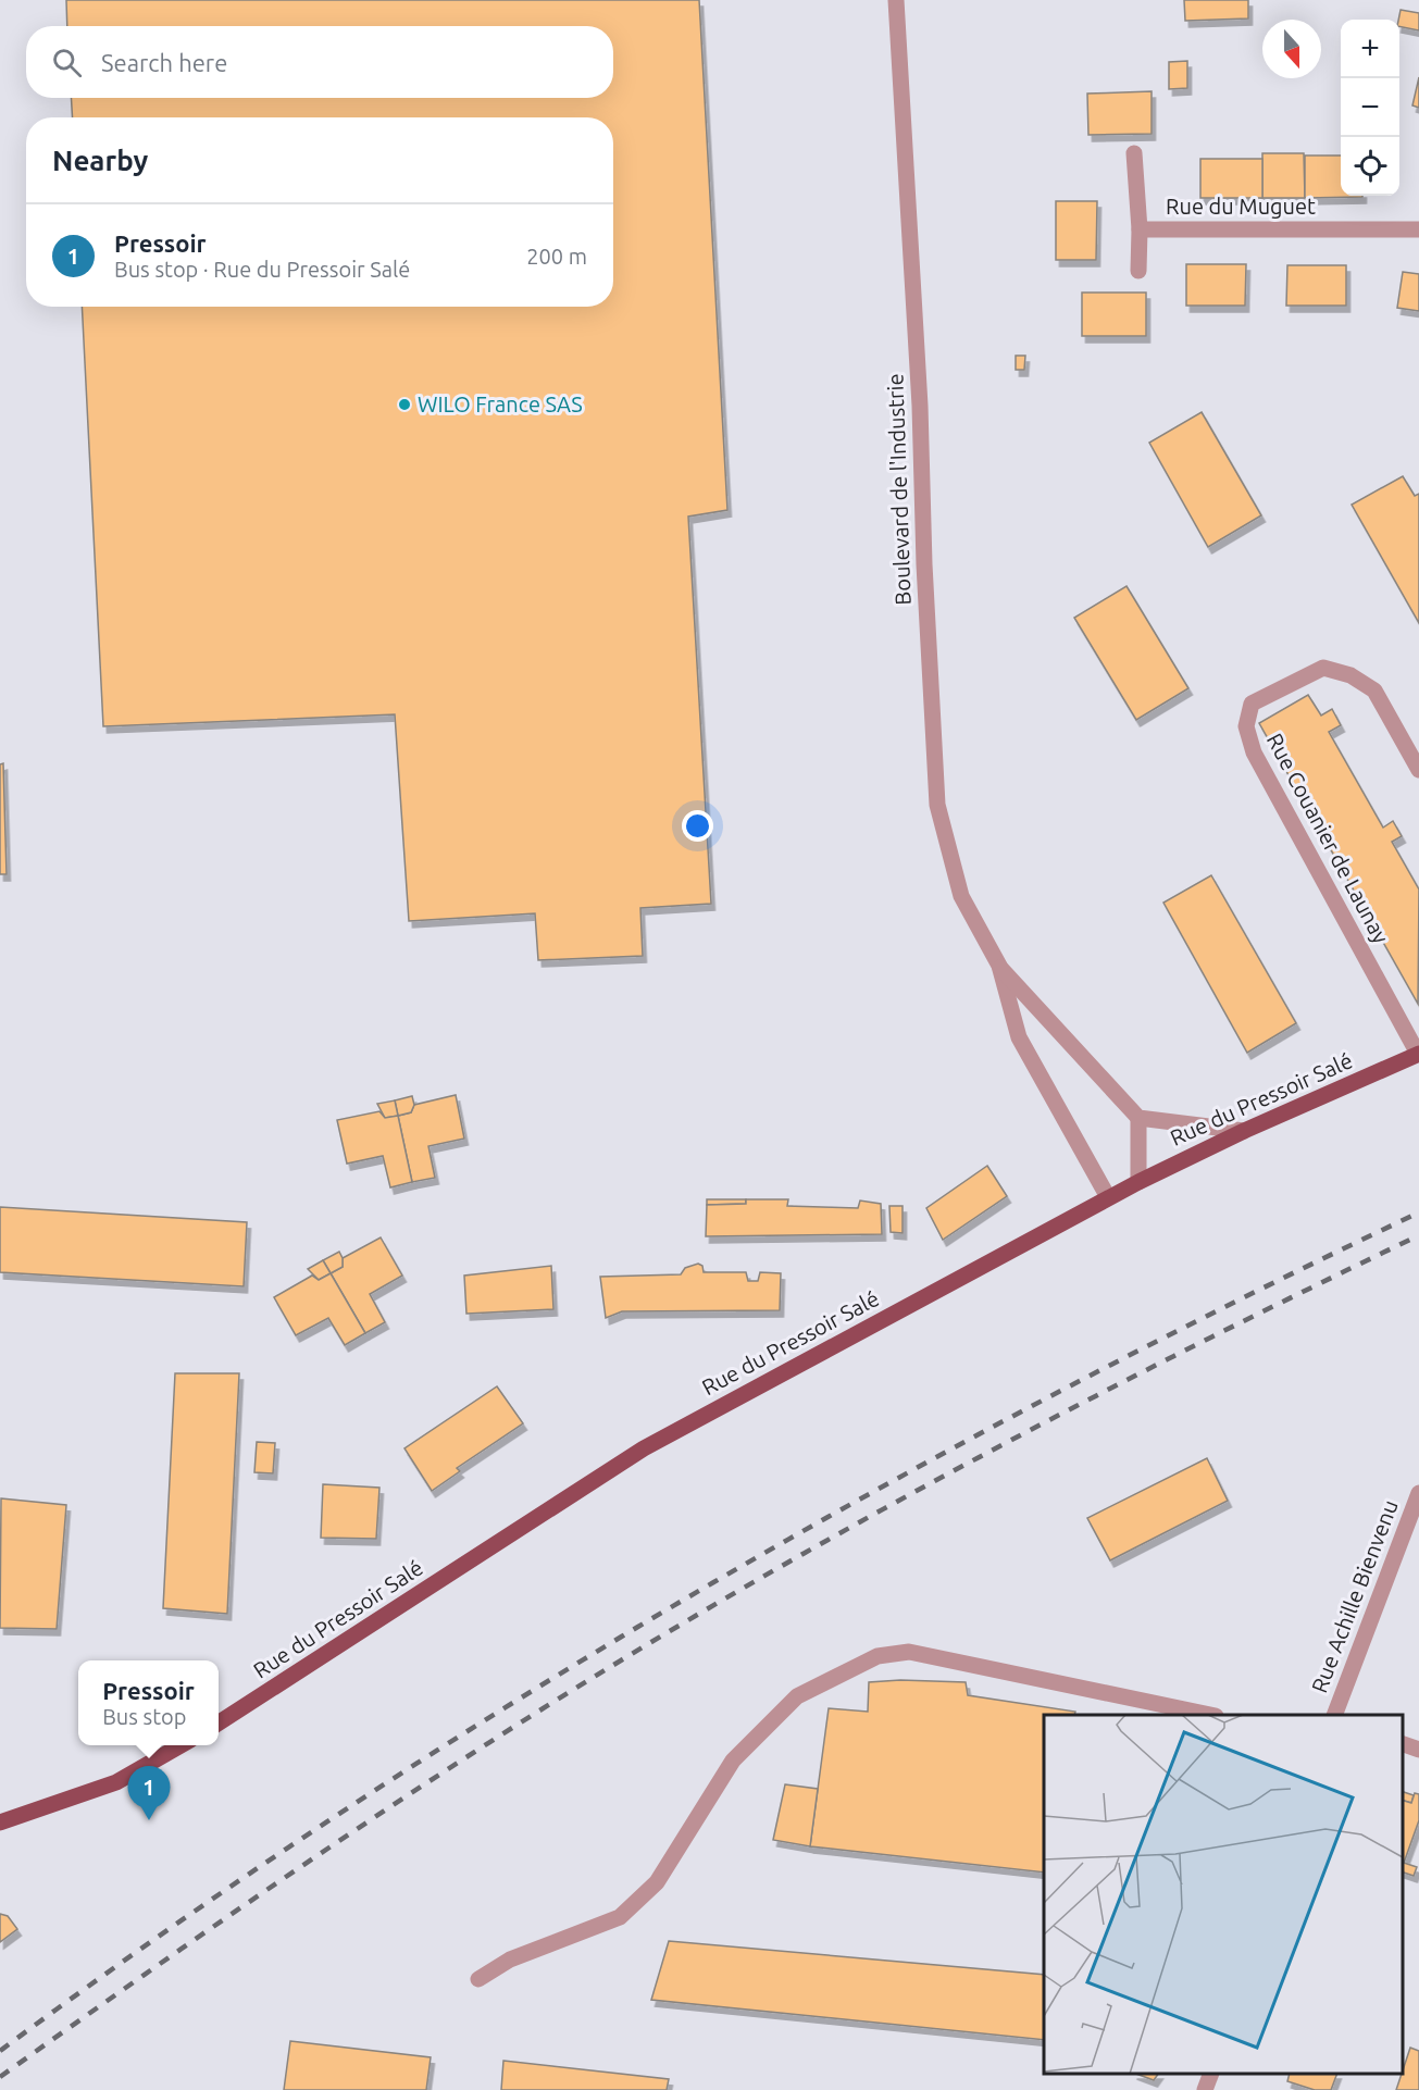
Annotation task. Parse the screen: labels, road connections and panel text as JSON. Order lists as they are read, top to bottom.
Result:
{
  "streets": {
    "main road": ["Rue du Pressoir Salé"],
    "street": [
      "Rue du Muguet",
      "Boulevard de l'Industrie",
      "Rue Couanier de Launay",
      "Rue Achille Bienvenu"
    ]
  },
  "crossings": [
    ["Boulevard de l'Industrie", "Rue du Pressoir Salé"],
    ["Rue Couanier de Launay", "Rue du Pressoir Salé"]
  ],
  "places": ["WILO France SAS"],
  "north": "bottom",
  "page": {
    "map_buttons": ["+", "−"],
    "search": "Search here",
    "heading": "Nearby",
    "list": [
      {
        "mark": "1",
        "name": "Pressoir",
        "note": "Bus stop · Rue du Pressoir Salé",
        "value": "200 m"
      }
    ],
    "popup": ["Pressoir", "Bus stop"],
    "pins": "1"
  }
}
